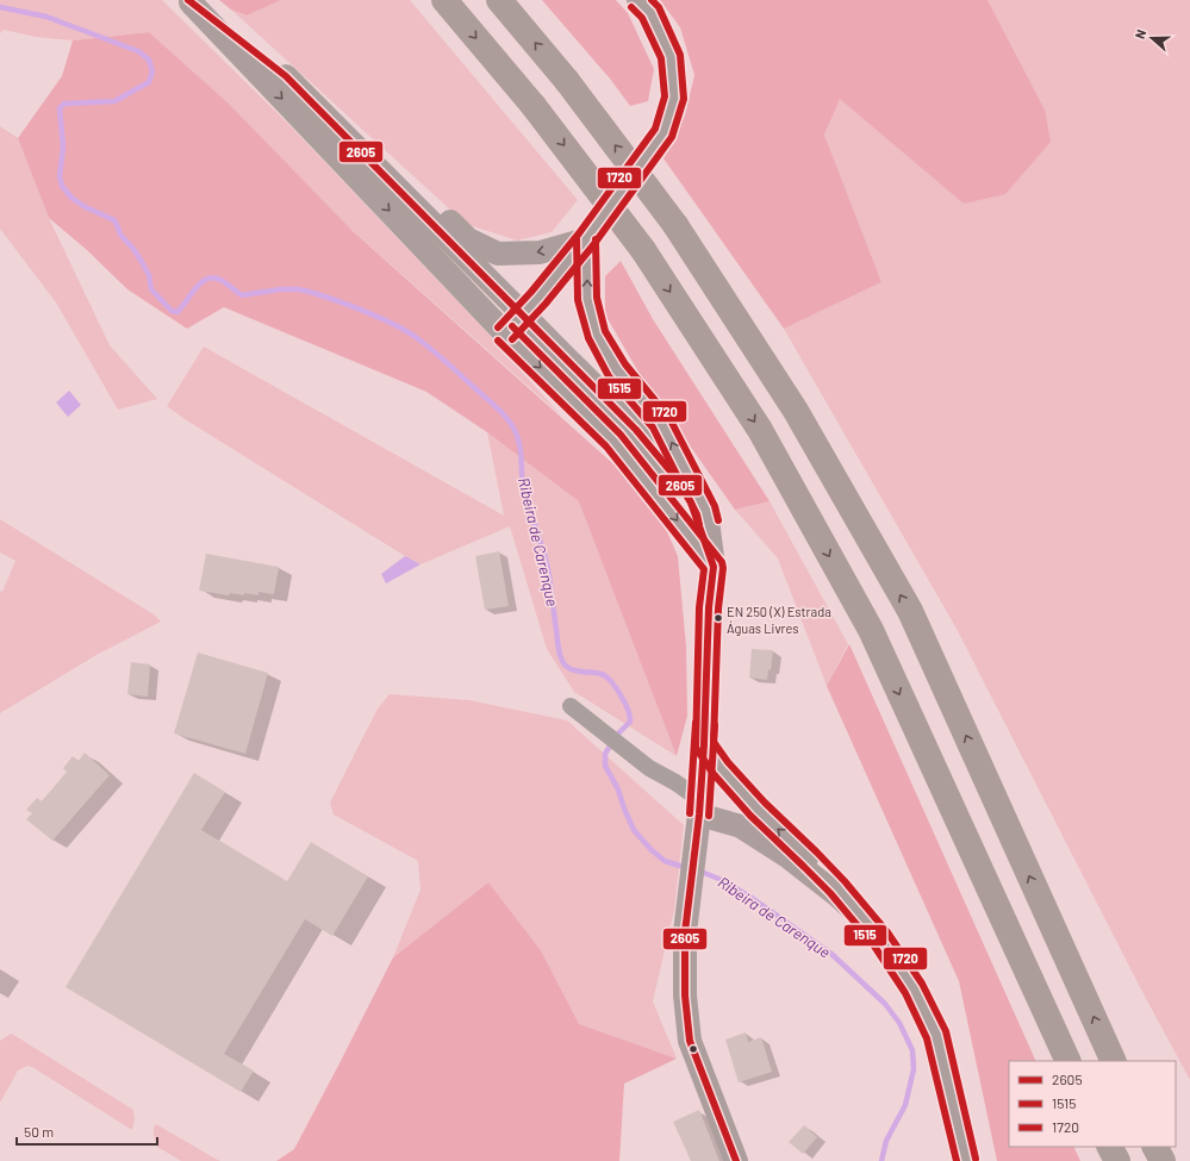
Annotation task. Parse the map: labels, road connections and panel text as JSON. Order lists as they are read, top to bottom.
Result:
{
  "water": ["Ribeira de Carenque"],
  "places": ["EN 250 (X) Estrada Águas Livres"],
  "lines": ["transit line 2605", "transit line 1515", "transit line 1720"],
  "legend": ["2605", "1515", "1720"],
  "scale_bar": "50 m",
  "north": "left"
}
